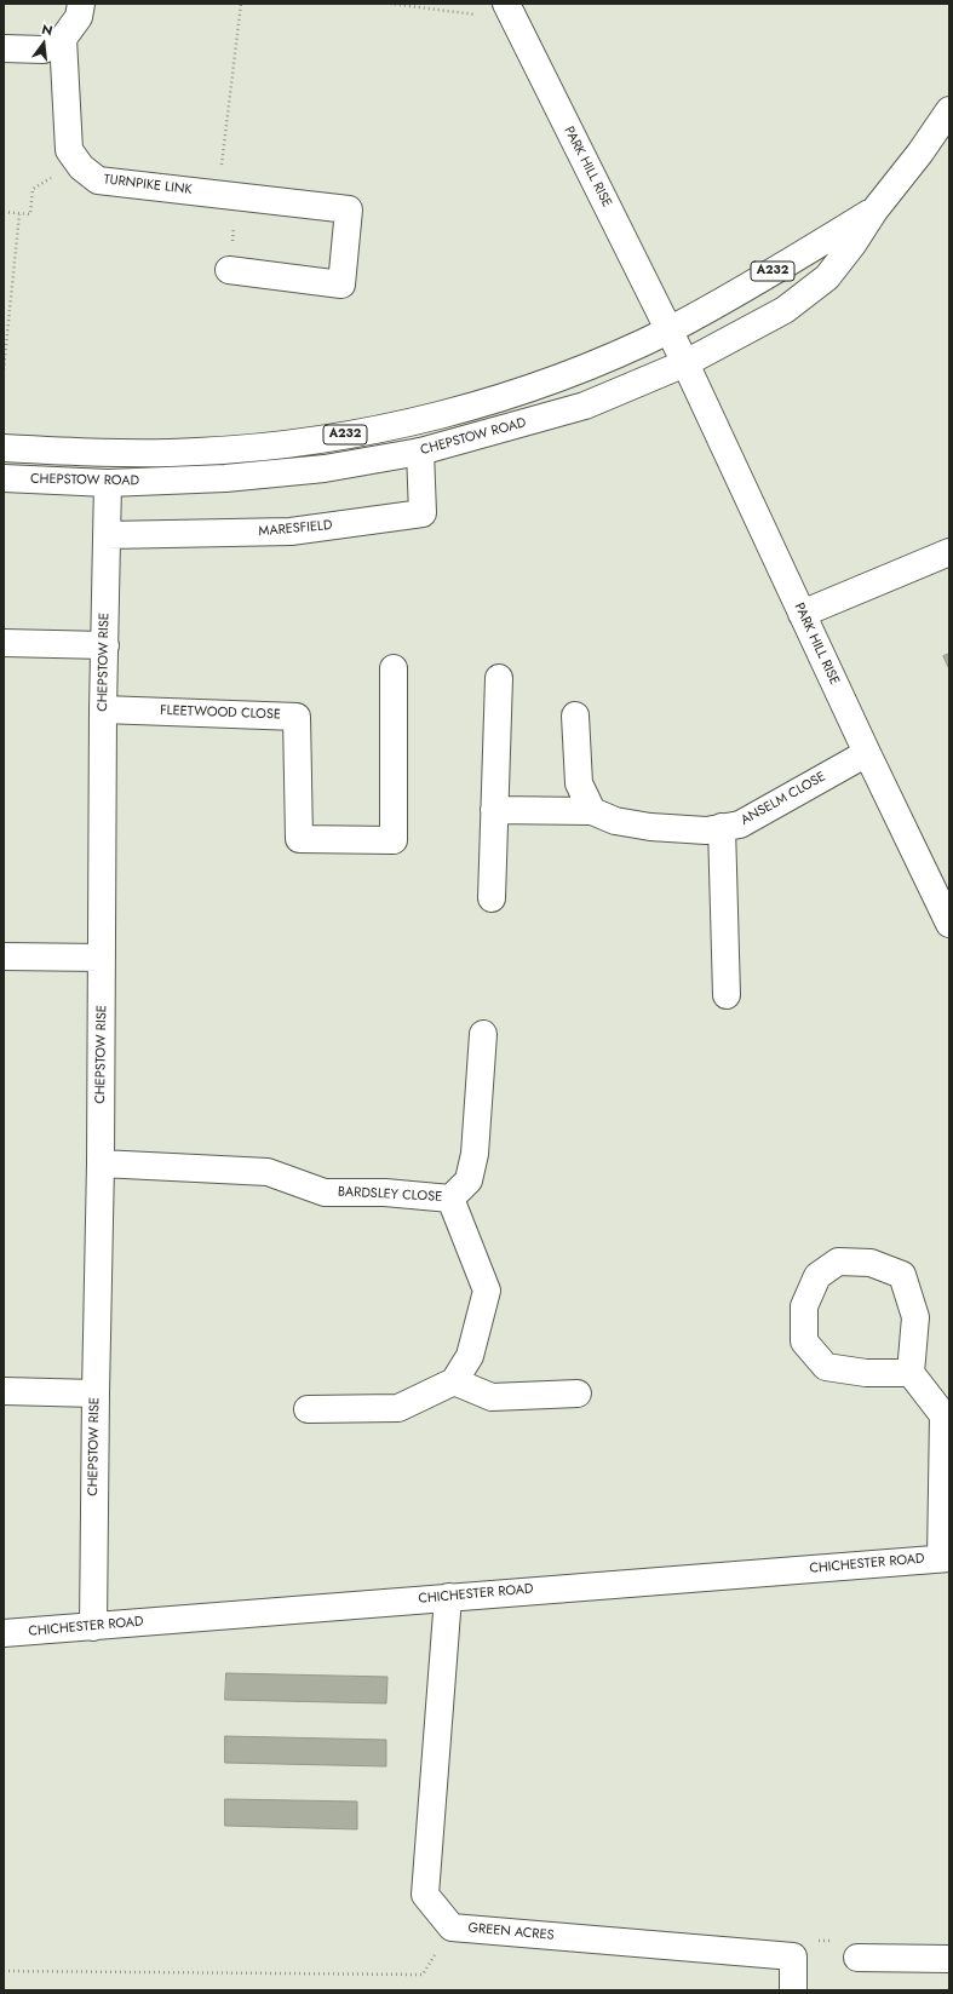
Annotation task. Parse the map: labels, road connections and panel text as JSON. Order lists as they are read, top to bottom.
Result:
{
  "streets": {
    "main road": [
      "PARK HILL RISE",
      "TURNPIKE LINK",
      "A232",
      "CHEPSTOW ROAD",
      "MARESFIELD",
      "CHEPSTOW RISE",
      "FLEETWOOD CLOSE",
      "ANSELM CLOSE",
      "BARDSLEY CLOSE",
      "CHICHESTER ROAD",
      "GREEN ACRES"
    ]
  },
  "crossings": [
    ["PARK HILL RISE", "CHEPSTOW ROAD"],
    ["PARK HILL RISE", "ANSELM CLOSE"],
    ["CHEPSTOW ROAD", "MARESFIELD"],
    ["CHEPSTOW ROAD", "CHEPSTOW RISE"],
    ["MARESFIELD", "CHEPSTOW RISE"],
    ["CHEPSTOW RISE", "FLEETWOOD CLOSE"],
    ["CHEPSTOW RISE", "BARDSLEY CLOSE"],
    ["CHEPSTOW RISE", "CHICHESTER ROAD"],
    ["CHICHESTER ROAD", "GREEN ACRES"]
  ],
  "north": "top"
}
